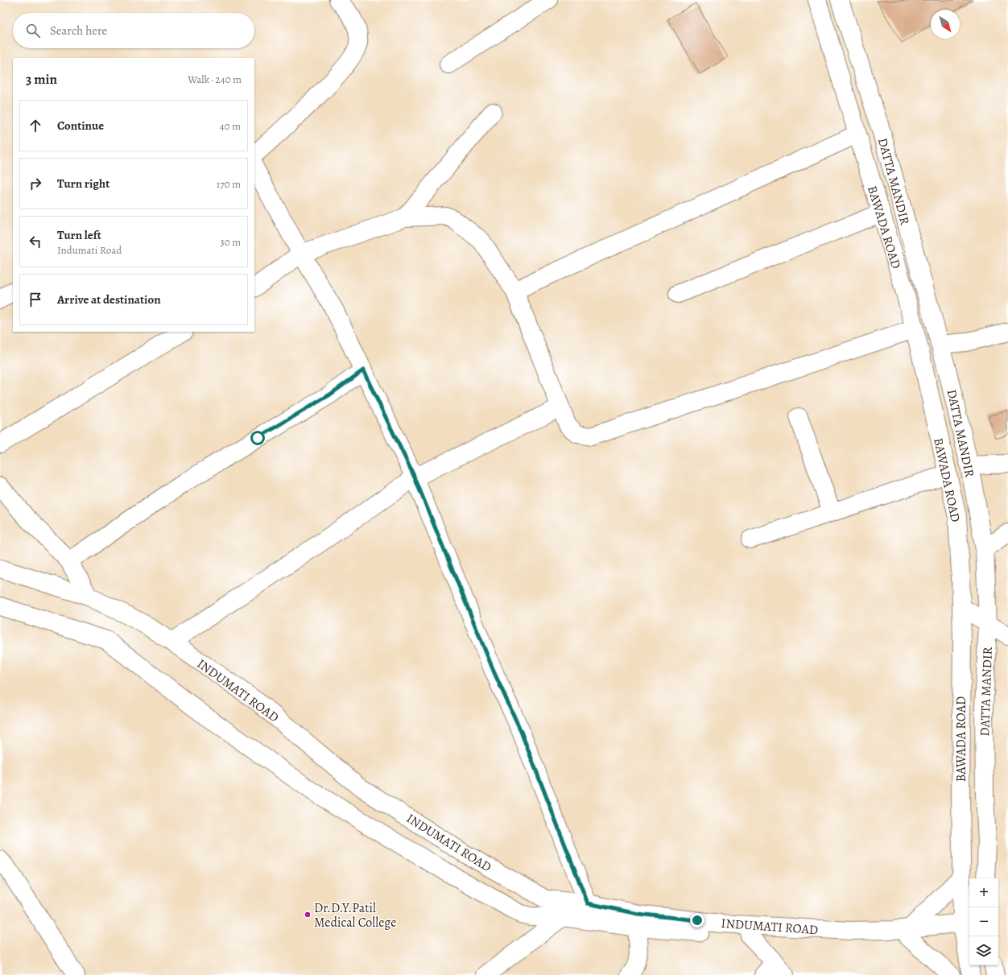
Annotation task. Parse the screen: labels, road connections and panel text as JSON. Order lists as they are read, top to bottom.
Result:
{
  "streets": {
    "street": ["DATTA MANDIR", "BAWADA ROAD", "INDUMATI ROAD"]
  },
  "crossings": [
    ["BAWADA ROAD", "INDUMATI ROAD"]
  ],
  "places": ["Dr.D.Y.Patil Medical College"],
  "north": "bottom right",
  "page": {
    "search": "Search here",
    "heading": ["3 min", "Walk · 240 m"],
    "list": [
      ["Continue", "40 m"],
      ["Turn right", "170 m"],
      ["Turn left", "Indumati Road", "30 m"],
      "Arrive at destination"
    ],
    "map_buttons": ["+", "−"]
  }
}
